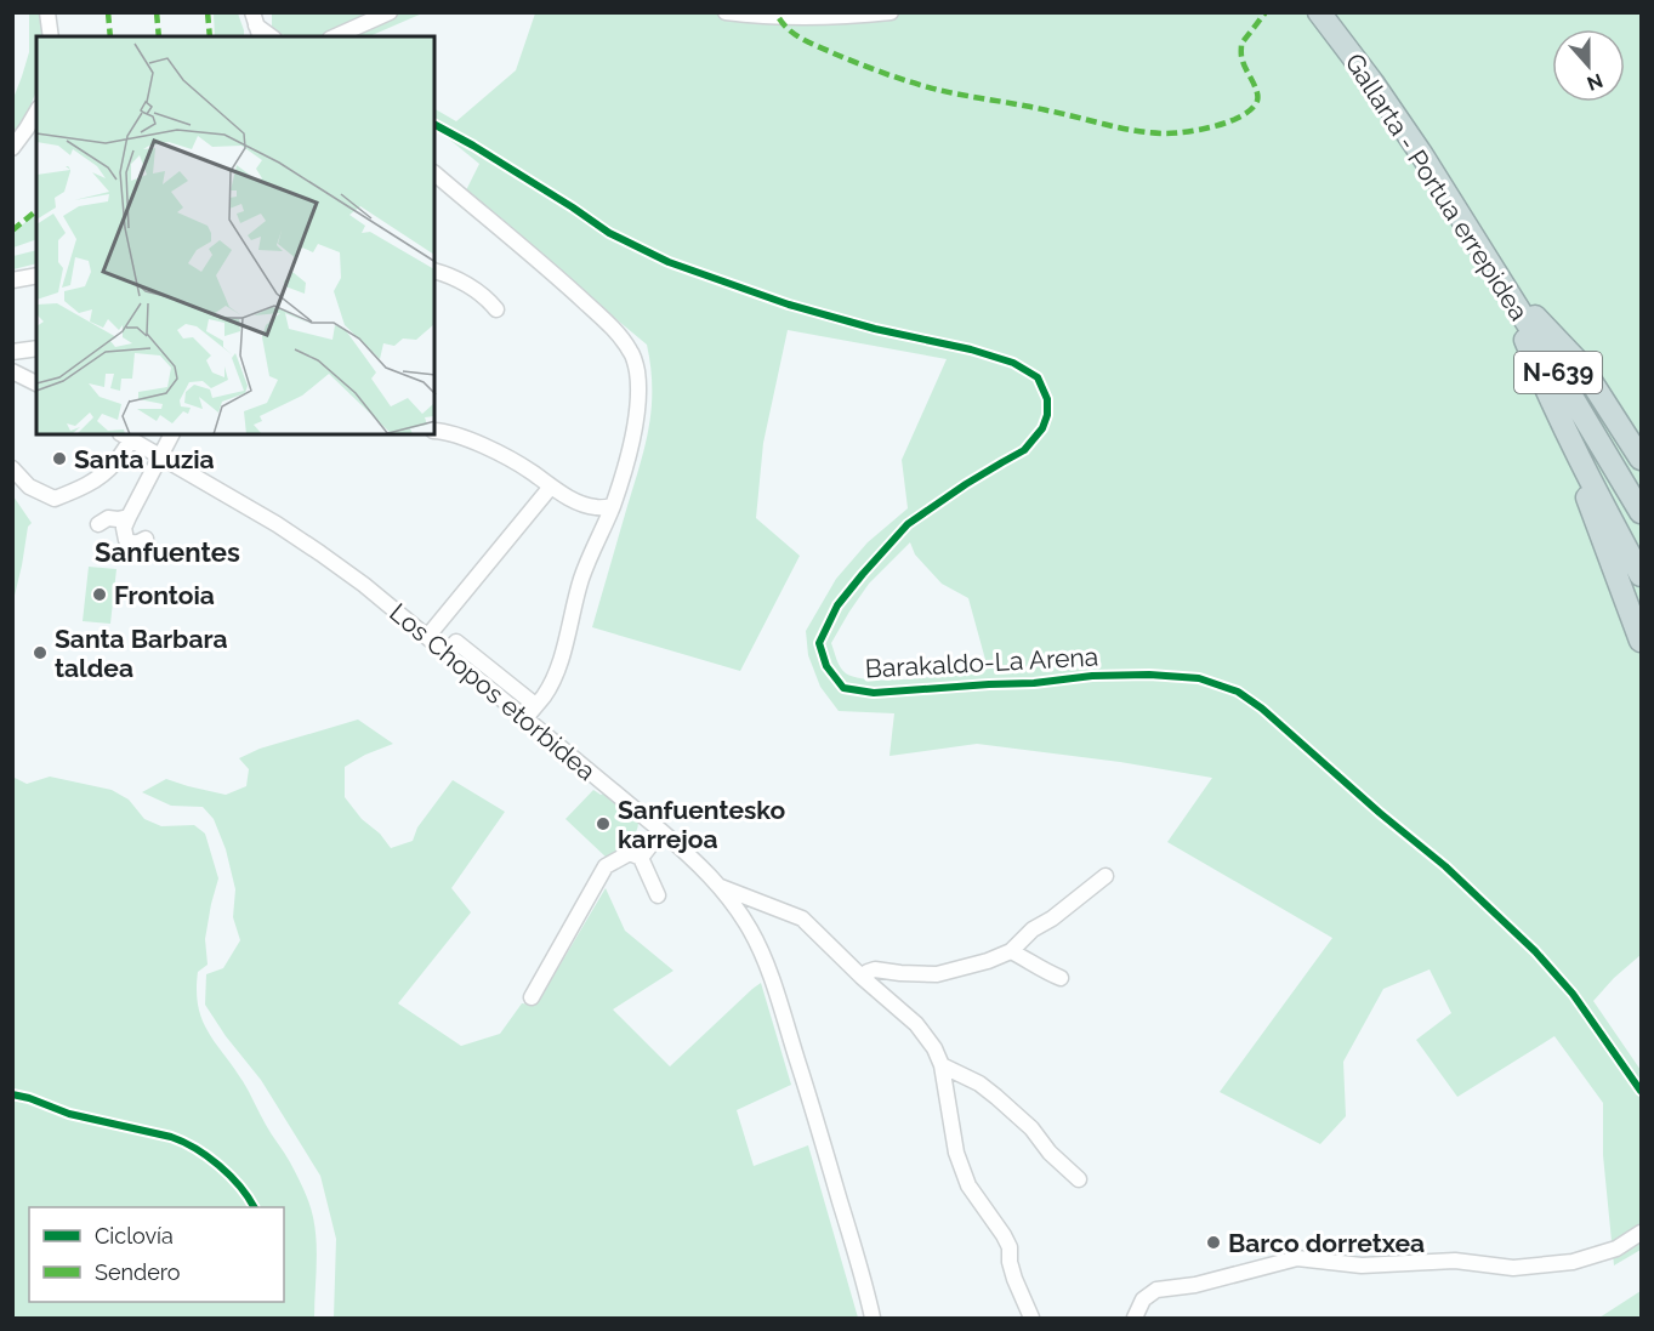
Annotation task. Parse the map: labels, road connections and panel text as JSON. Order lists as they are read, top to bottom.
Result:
{
  "streets": {
    "highway": ["Gallarta - Portua errepidea", "N-639"],
    "street": ["Los Chopos etorbidea"],
    "cycle path": ["Barakaldo-La Arena"]
  },
  "districts": ["Sanfuentes"],
  "places": [
    "Santa Luzia",
    "Frontoia",
    "Santa Barbara taldea",
    "Sanfuentesko karrejoa",
    "Barco dorretxea"
  ],
  "legend": ["Ciclovía", "Sendero"],
  "north": "bottom"
}
